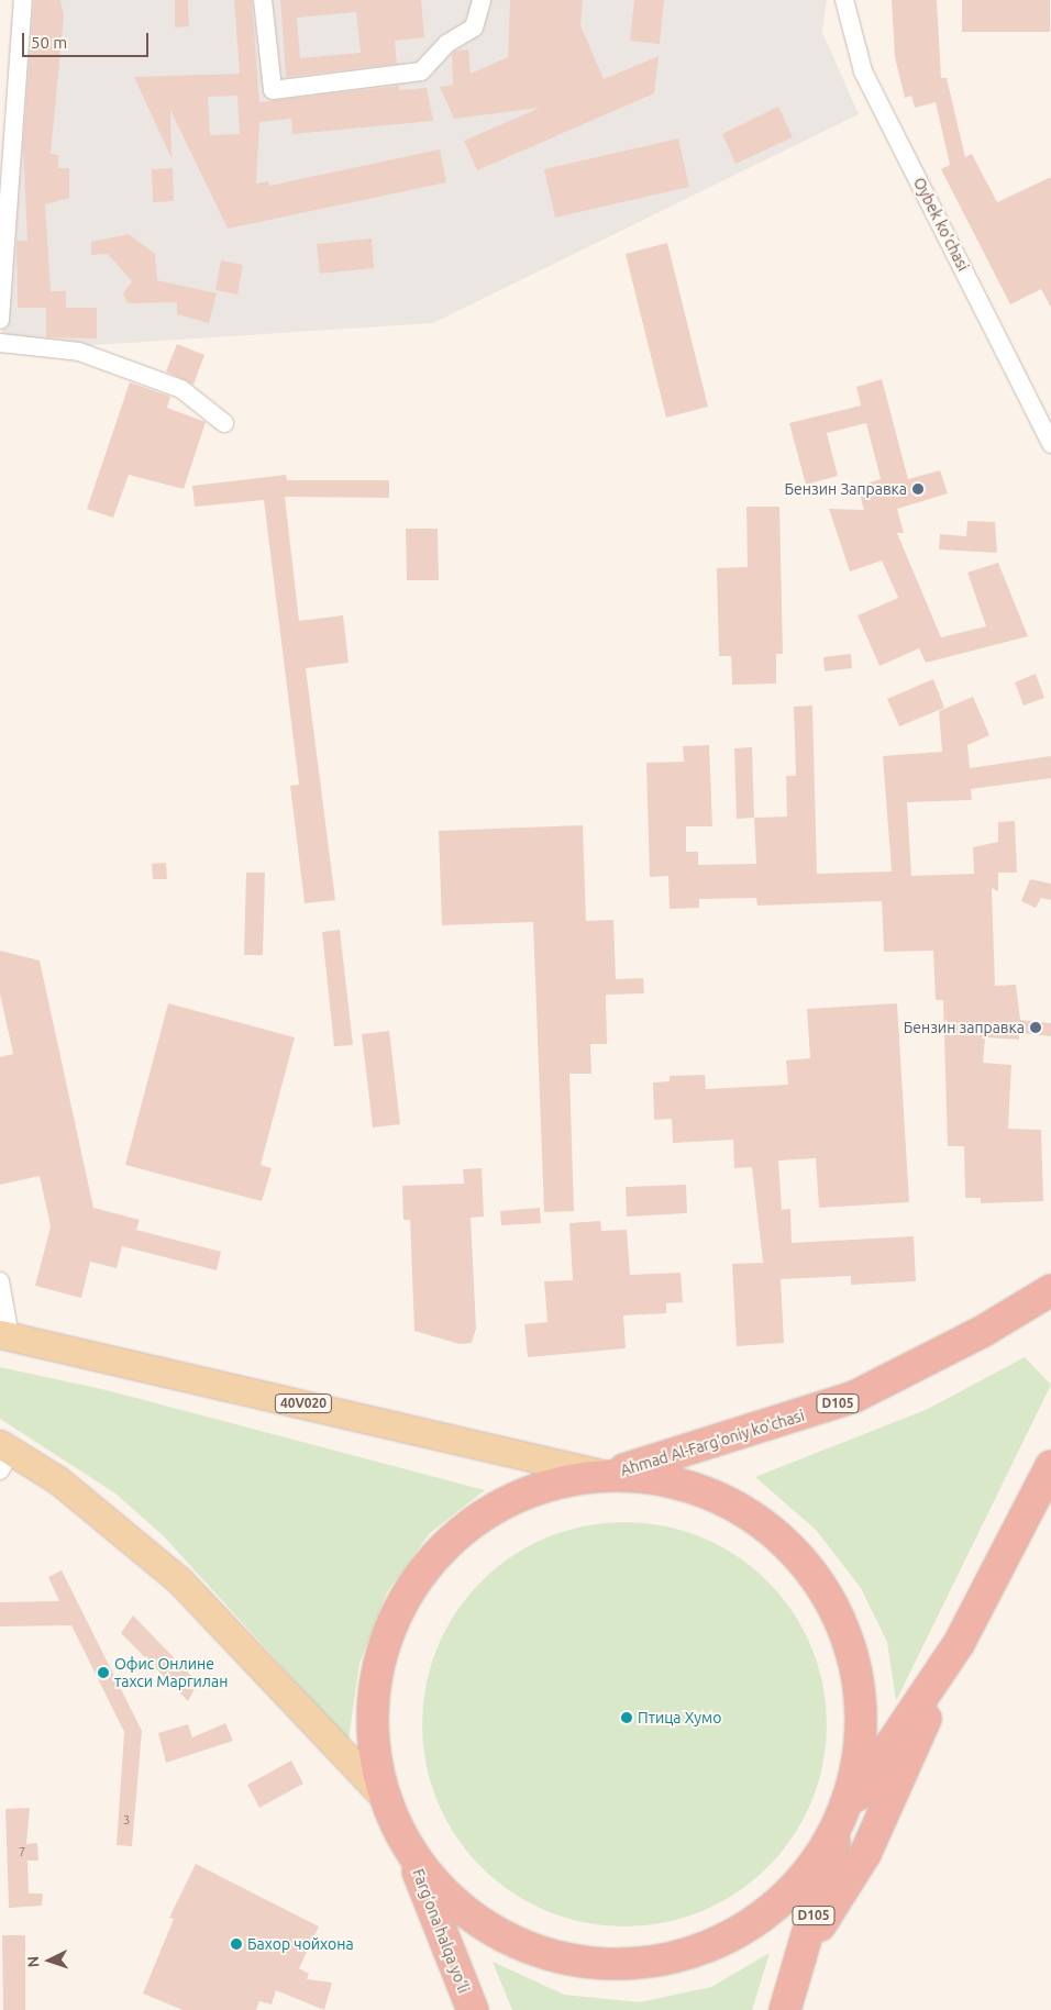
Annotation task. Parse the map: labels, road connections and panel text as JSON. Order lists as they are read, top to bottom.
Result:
{
  "streets": {
    "highway": ["D105", "Ahmad Al-Farg'oniy ko'chasi", "Farg‘ona halqa yo‘li"],
    "main road": ["40V020"],
    "street": ["Oybek ko'chasi"]
  },
  "crossings": [
    ["40V020", "Ahmad Al-Farg'oniy ko'chasi"]
  ],
  "places": [
    "Бензин Заправка",
    "Бензин заправка",
    "Офис Онлине тахси Маргилан",
    "Птица Хумо",
    "Бахор чойхона"
  ],
  "house_numbers": ["3", "7"],
  "scale_bar": "50 m",
  "north": "left"
}
